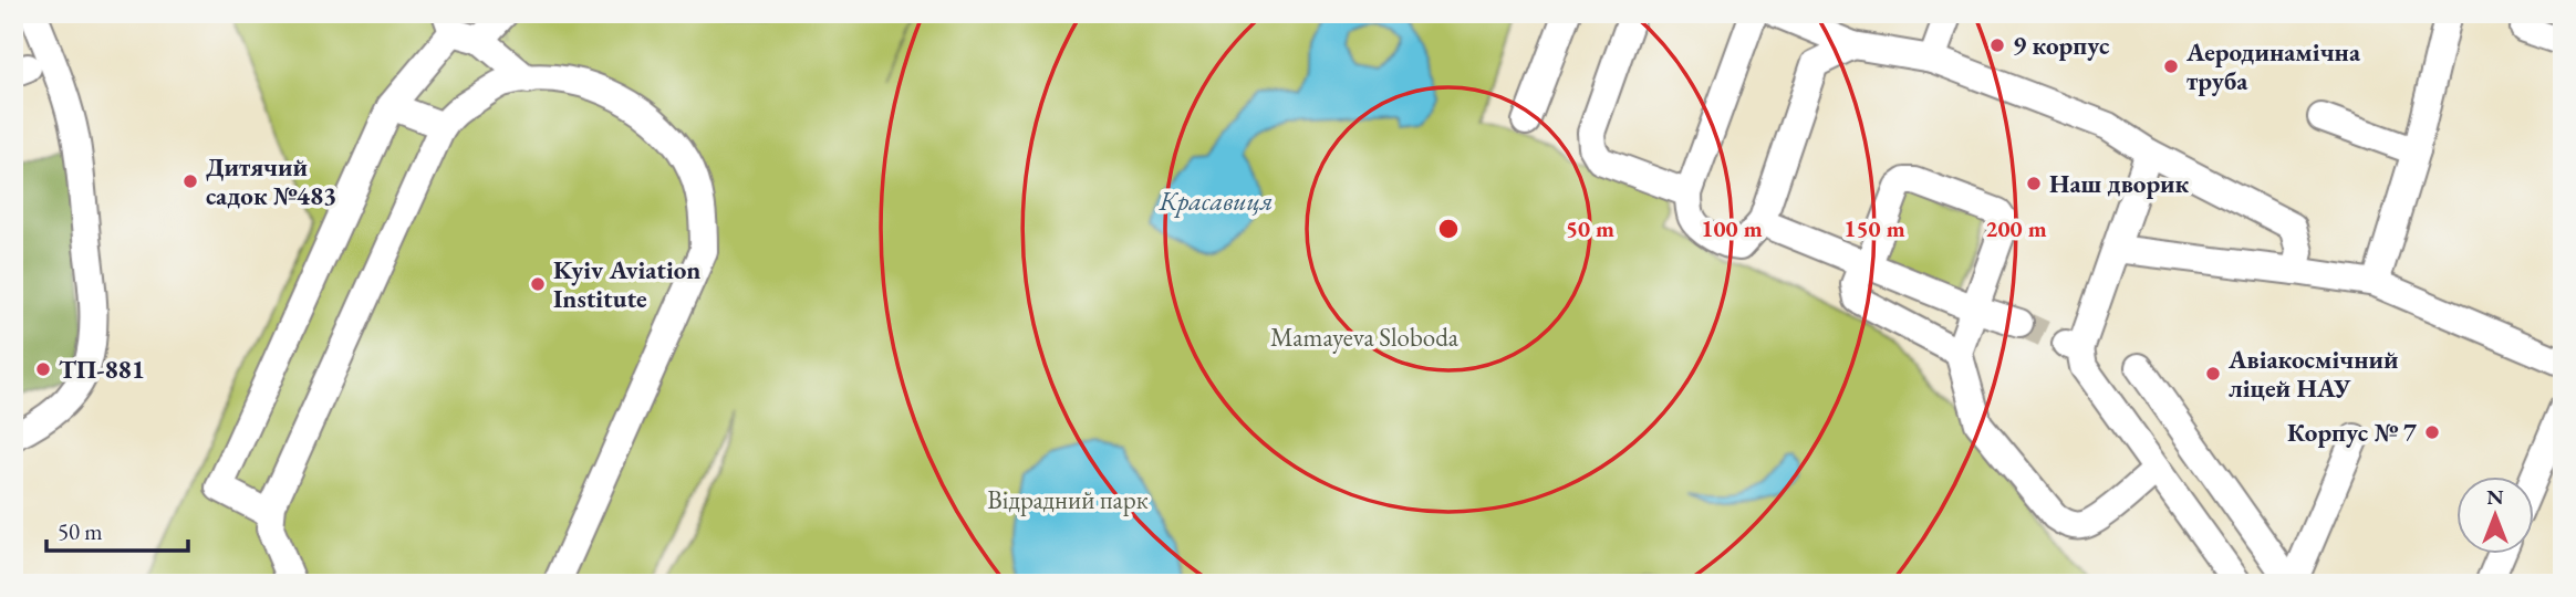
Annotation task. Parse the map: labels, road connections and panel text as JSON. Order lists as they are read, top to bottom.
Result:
{
  "water": ["Красавиця"],
  "parks": ["Mamayeva Sloboda", "Відрадний парк"],
  "places": [
    "9 корпус",
    "Аеродинамічна труба",
    "Дитячий садок №483",
    "Наш дворик",
    "Kyiv Aviation Institute",
    "ТП-881",
    "Авіакосмічний ліцей НАУ",
    "Корпус № 7"
  ],
  "scale_bar": "50 m",
  "north": "top",
  "rings": [
    "50 m",
    "100 m",
    "150 m",
    "200 m"
  ]
}
